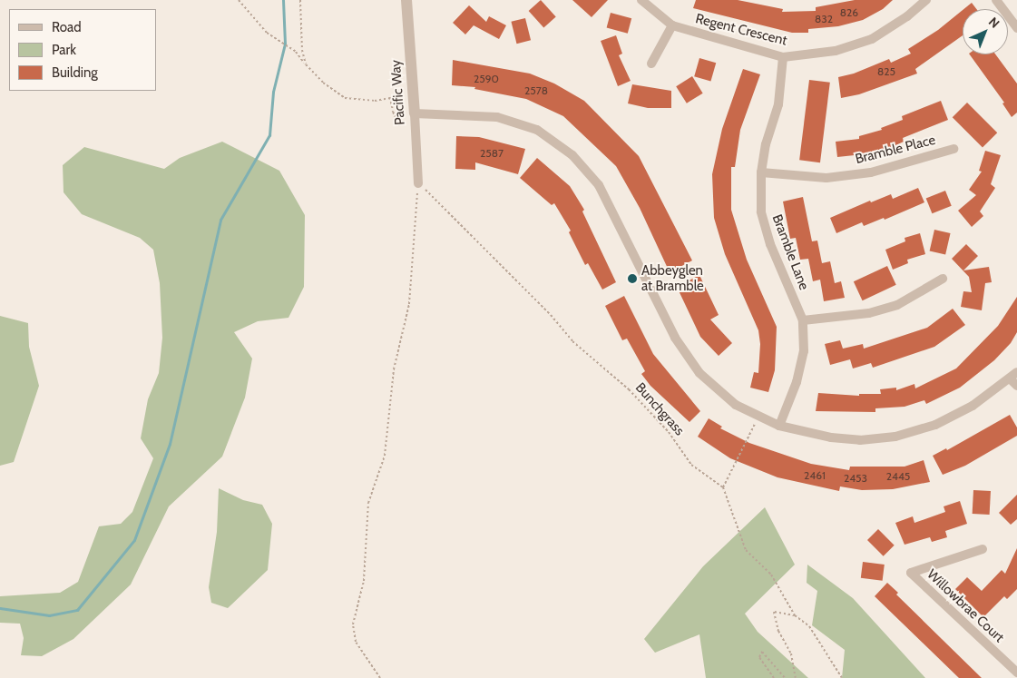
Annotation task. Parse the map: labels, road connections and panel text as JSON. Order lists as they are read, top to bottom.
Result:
{
  "streets": {
    "street": [
      "Regent Crescent",
      "Pacific Way",
      "Bramble Place",
      "Bramble Lane",
      "Willowbrae Court"
    ],
    "path": ["Bunchgrass"]
  },
  "crossings": [
    ["Regent Crescent", "Bramble Lane"],
    ["Pacific Way", "Bunchgrass"],
    ["Bramble Place", "Bramble Lane"]
  ],
  "places": ["Abbeyglen at Bramble"],
  "house_numbers": [
    "826",
    "832",
    "825",
    "2590",
    "2578",
    "2587",
    "2461",
    "2445",
    "2453"
  ],
  "legend": ["Road", "Park", "Building"],
  "north": "top right"
}
